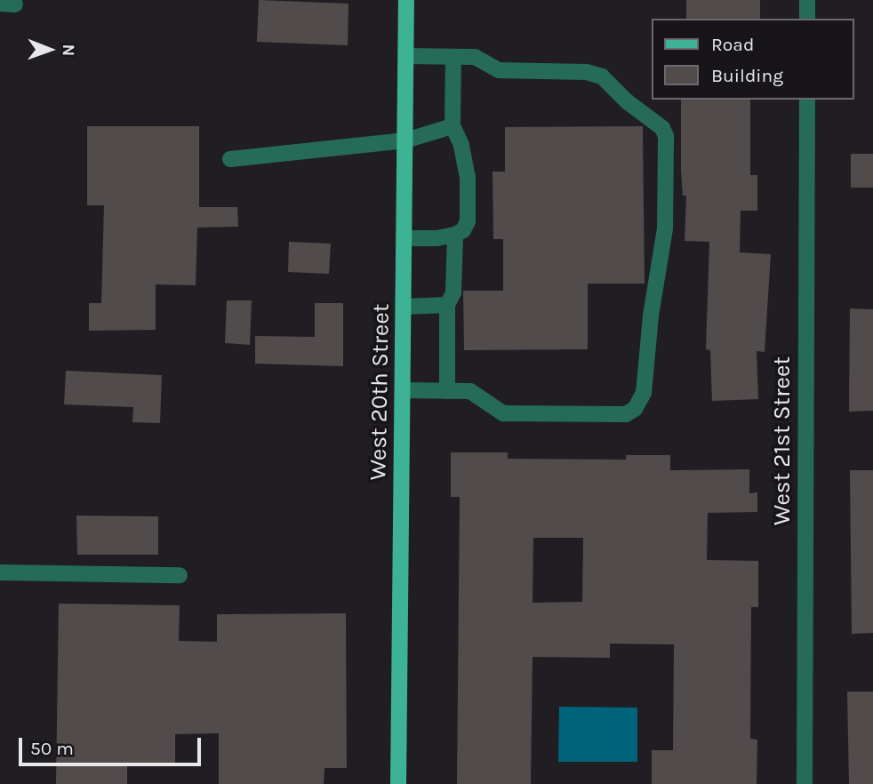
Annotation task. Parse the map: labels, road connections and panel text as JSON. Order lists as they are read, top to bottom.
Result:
{
  "streets": {
    "main road": ["West 20th Street"],
    "street": ["West 21st Street"]
  },
  "legend": ["Road", "Building"],
  "scale_bar": "50 m",
  "north": "right"
}
